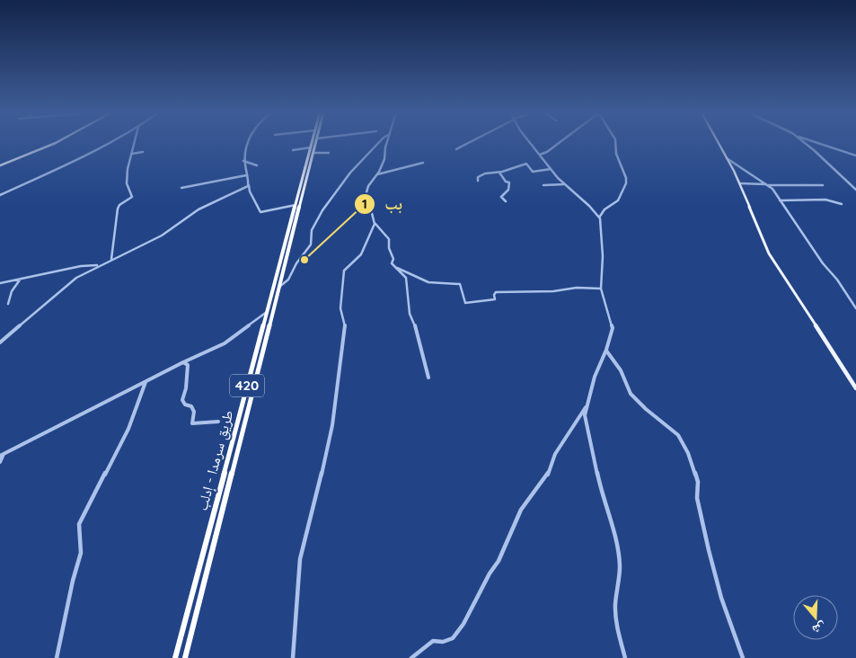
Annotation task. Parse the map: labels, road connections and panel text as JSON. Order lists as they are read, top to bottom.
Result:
{
  "streets": {
    "highway": ["420", "طريق سرمدا - إدلب"]
  },
  "places": ["بب"],
  "north": "bottom"
}
